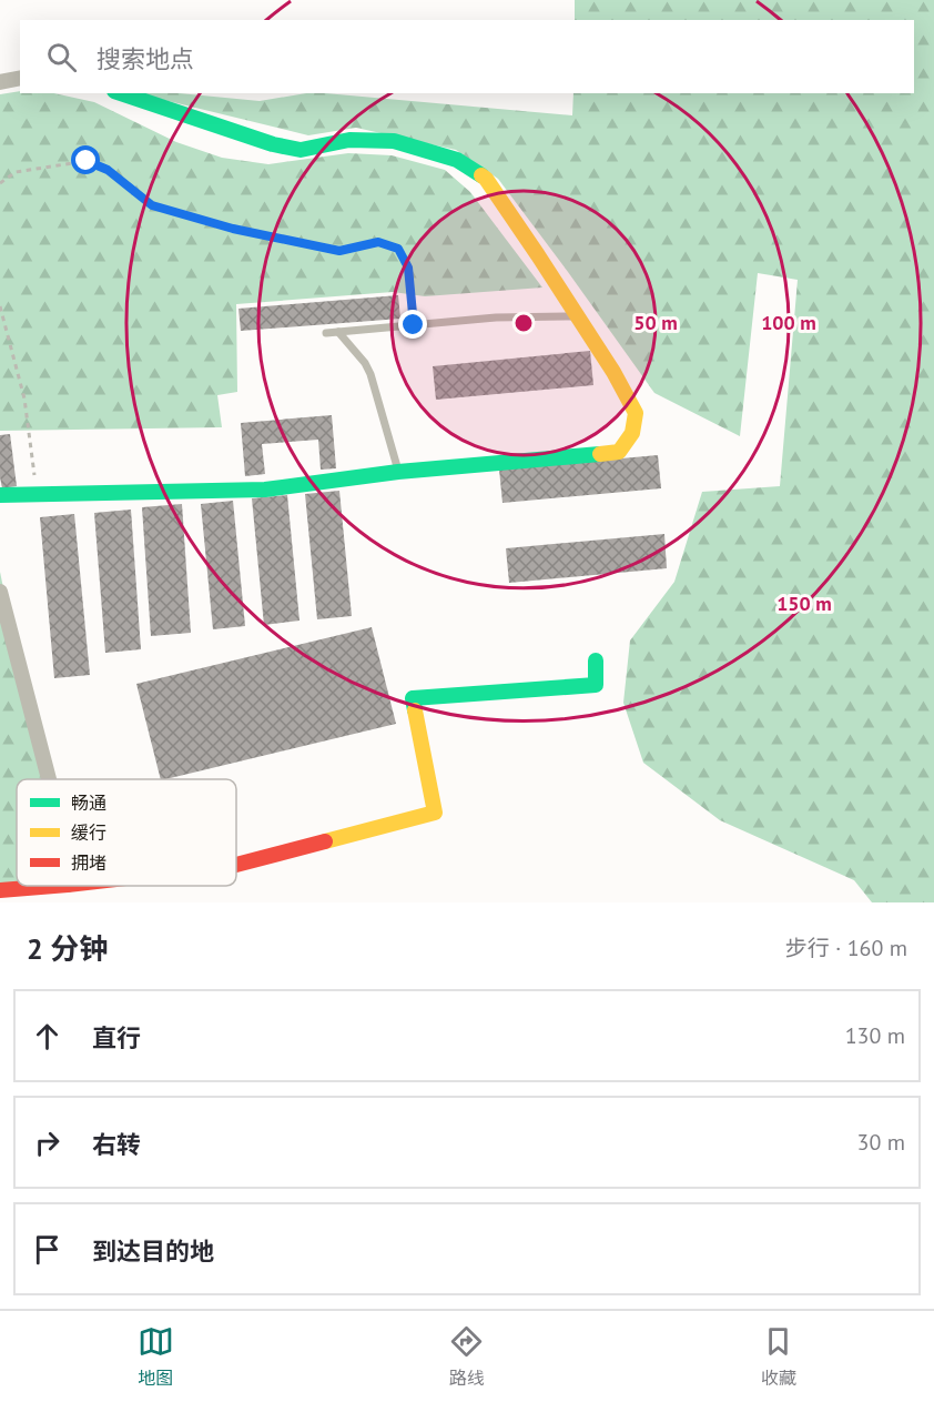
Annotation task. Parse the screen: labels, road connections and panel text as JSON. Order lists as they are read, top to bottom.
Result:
{
  "legend": ["畅通", "缓行", "拥堵"],
  "page": {
    "search": "搜索地点",
    "heading": ["2 分钟", "步行 · 160 m"],
    "list": [
      ["直行", "130 m"],
      ["右转", "30 m"],
      "到达目的地"
    ],
    "nav": ["地图", "路线", "收藏"]
  },
  "rings": ["50 m", "100 m", "150 m"]
}
